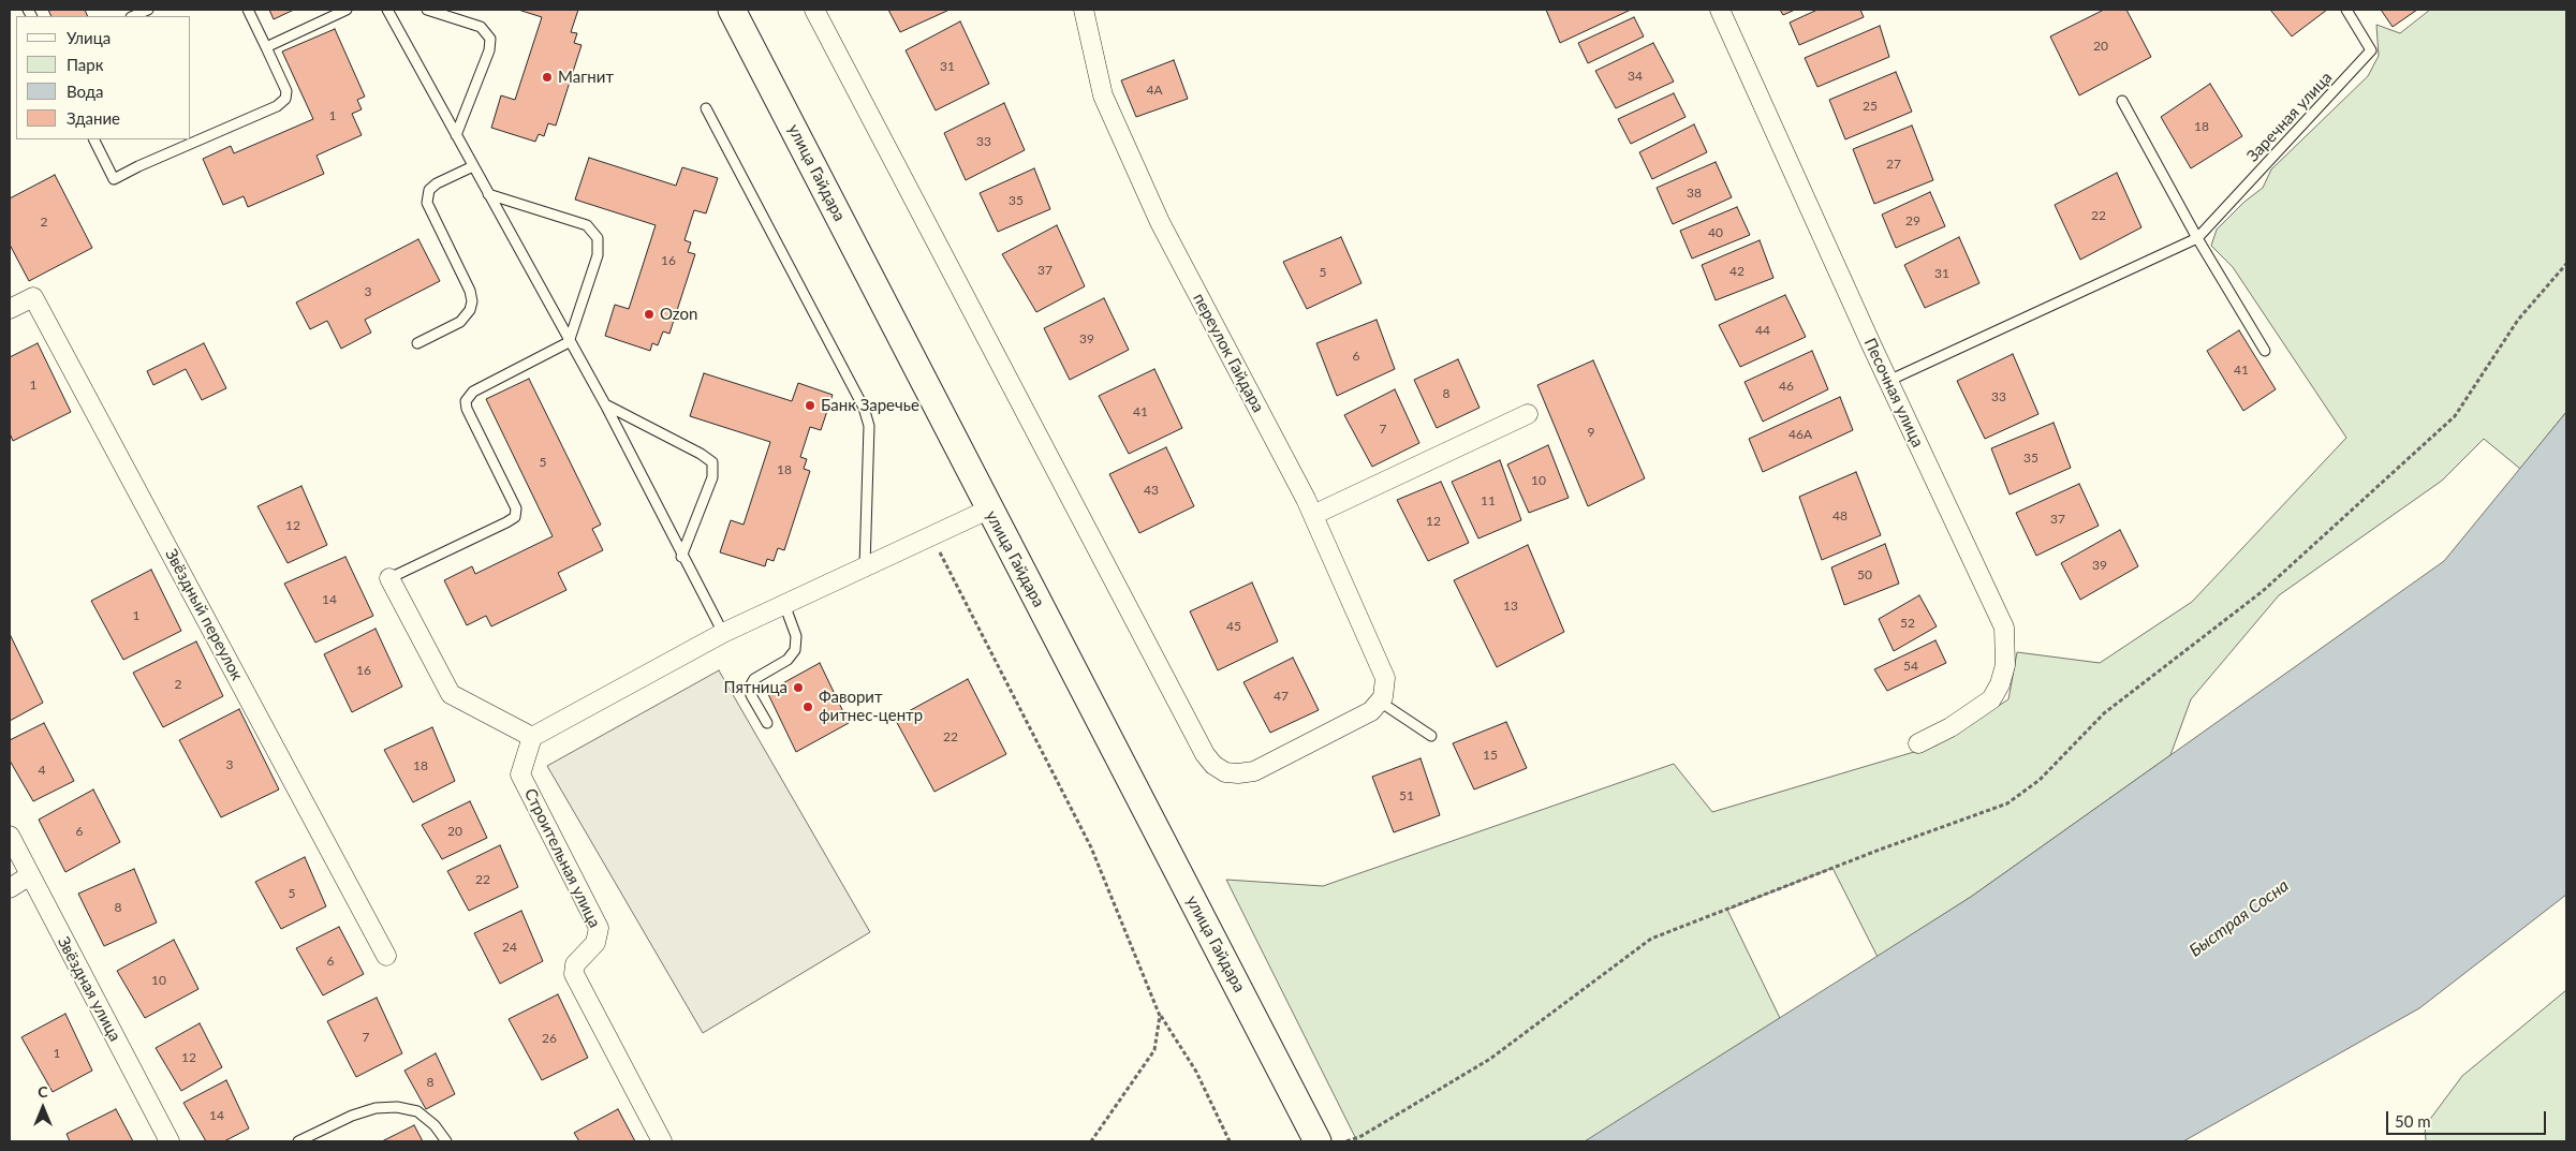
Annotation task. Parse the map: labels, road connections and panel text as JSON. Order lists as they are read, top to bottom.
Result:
{
  "streets": {
    "main road": ["улица Гайдара"],
    "street": [
      "переулок Гайдара",
      "Песочная улица",
      "Звёздный переулок",
      "Строительная улица",
      "Звёздная улица"
    ],
    "lane": ["Заречная улица"]
  },
  "water": ["Быстрая Сосна"],
  "places": [
    "Магнит",
    "Ozon",
    "Банк Заречье",
    "Пятница",
    "Фаворит фитнес-центр"
  ],
  "house_numbers": [
    "20",
    "31",
    "34",
    "4А",
    "25",
    "1",
    "18",
    "33",
    "27",
    "38",
    "35",
    "22",
    "29",
    "2",
    "40",
    "16",
    "37",
    "42",
    "5",
    "31",
    "3",
    "44",
    "39",
    "6",
    "41",
    "1",
    "46",
    "8",
    "33",
    "41",
    "7",
    "9",
    "46А",
    "35",
    "5",
    "18",
    "10",
    "43",
    "11",
    "48",
    "37",
    "12",
    "12",
    "39",
    "50",
    "14",
    "13",
    "1",
    "52",
    "45",
    "54",
    "16",
    "2",
    "47",
    "22",
    "15",
    "3",
    "18",
    "4",
    "51",
    "6",
    "20",
    "22",
    "5",
    "8",
    "24",
    "6",
    "10",
    "7",
    "26",
    "1",
    "12",
    "8",
    "14"
  ],
  "legend": [
    "Улица",
    "Парк",
    "Вода",
    "Здание"
  ],
  "scale_bar": "50 m",
  "north": "top"
}
